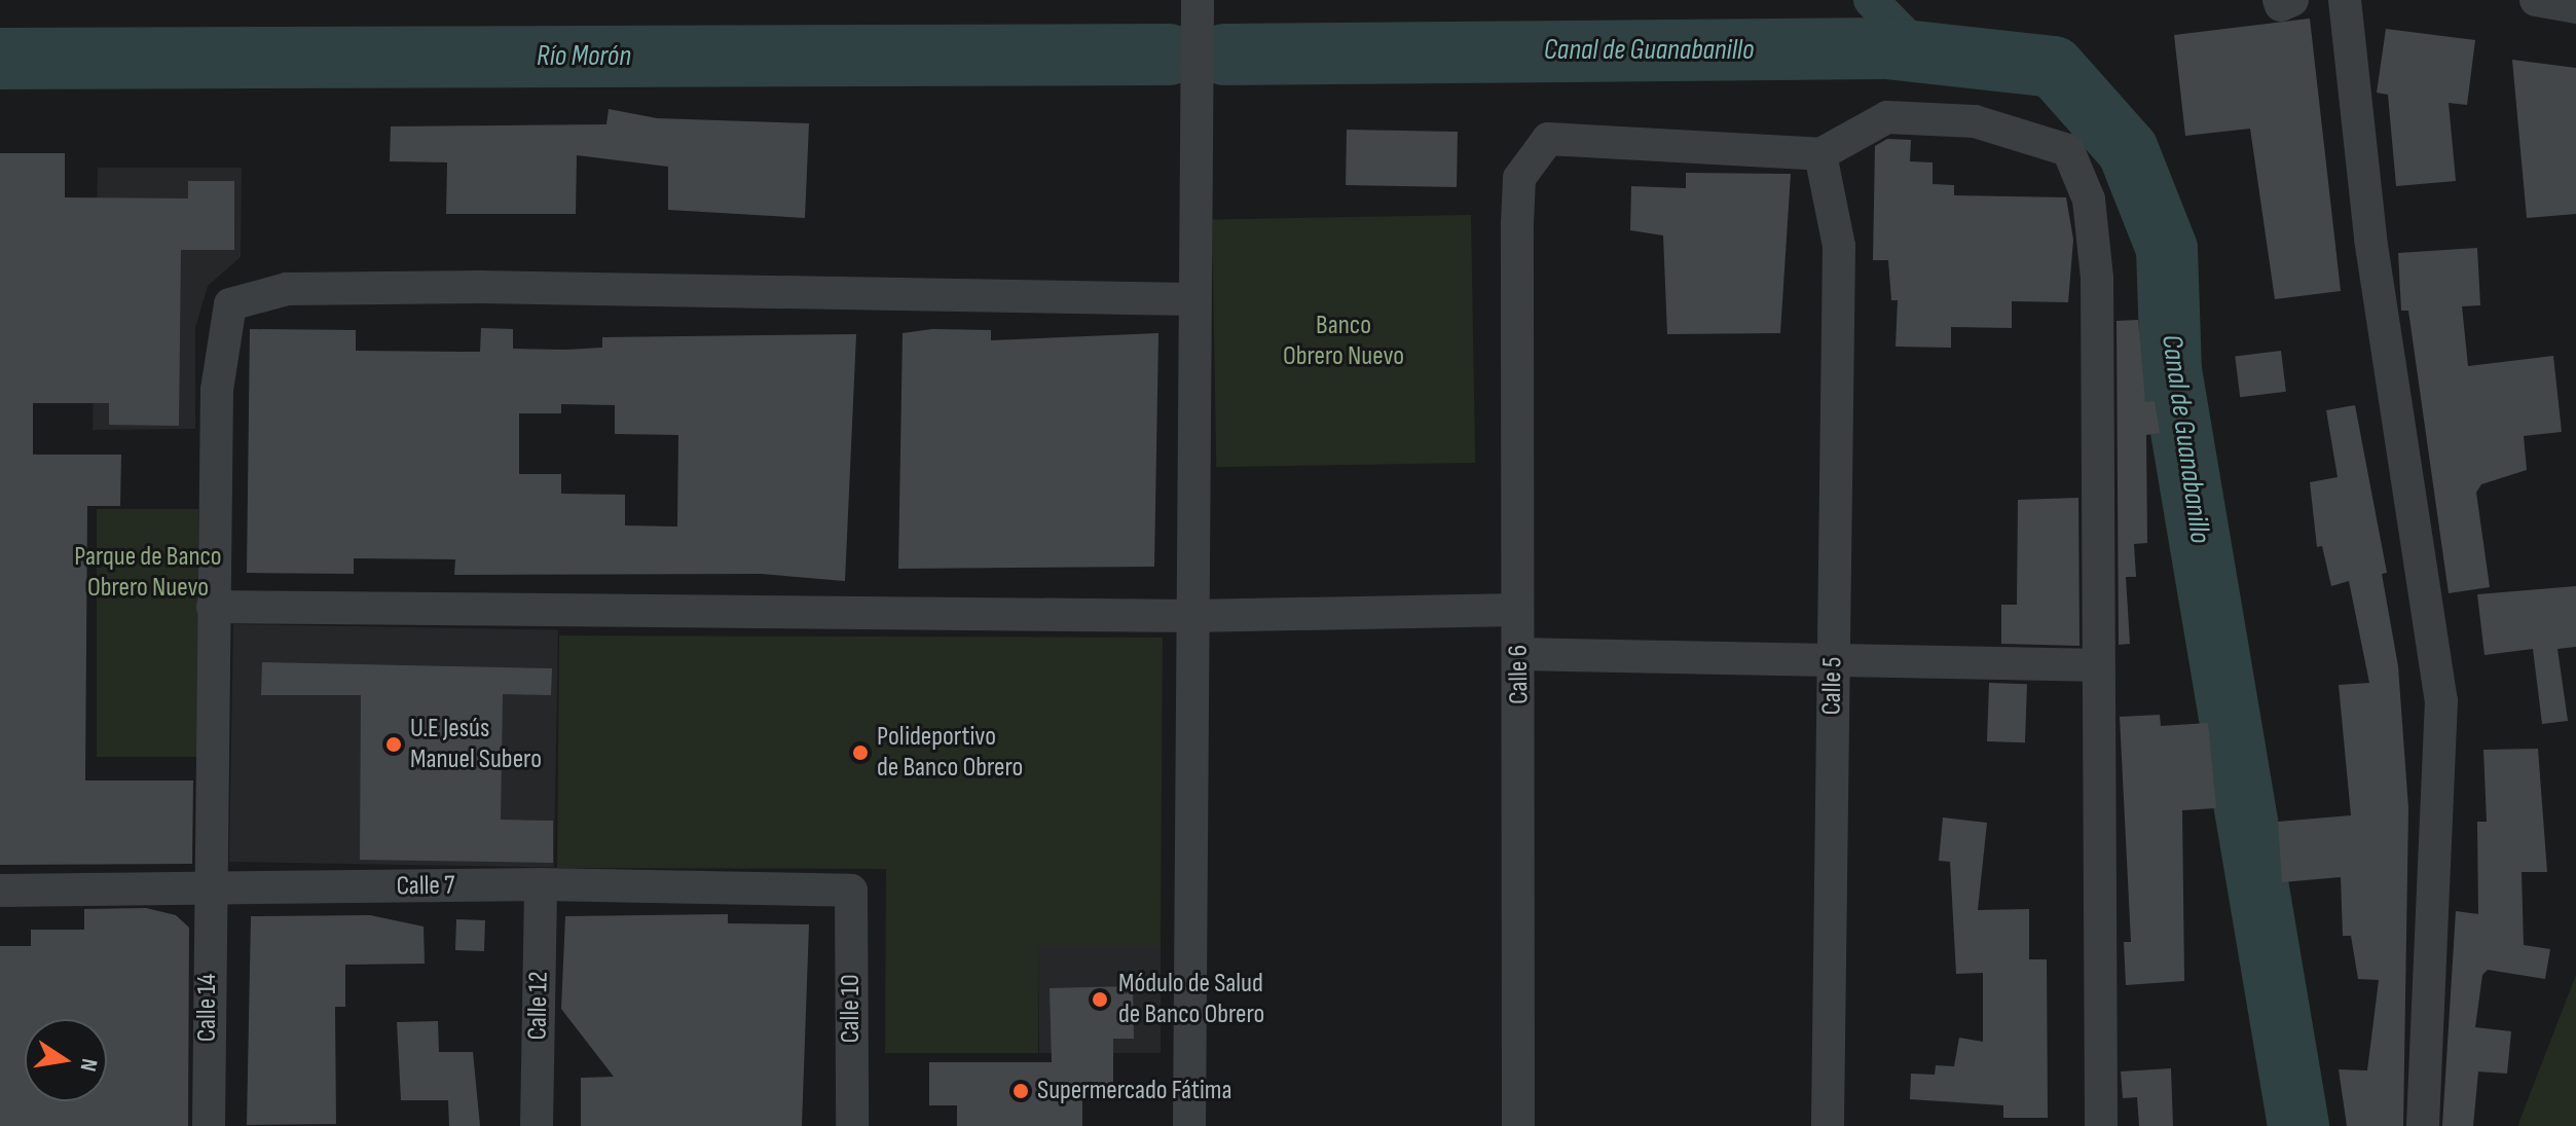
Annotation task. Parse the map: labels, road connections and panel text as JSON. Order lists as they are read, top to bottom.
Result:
{
  "streets": {
    "street": [
      "Calle 6",
      "Calle 5",
      "Calle 7",
      "Calle 12",
      "Calle 14",
      "Calle 10"
    ]
  },
  "crossings": [
    ["Calle 6", "Calle 5"],
    ["Calle 7", "Calle 12"],
    ["Calle 7", "Calle 14"],
    ["Calle 7", "Calle 10"]
  ],
  "water": ["Canal de Guanabanillo", "Río Morón"],
  "parks": ["Banco Obrero Nuevo", "Parque de Banco Obrero Nuevo"],
  "places": [
    "U.E Jesús Manuel Subero",
    "Polideportivo de Banco Obrero",
    "Módulo de Salud de Banco Obrero",
    "Supermercado Fátima"
  ],
  "north": "right"
}
